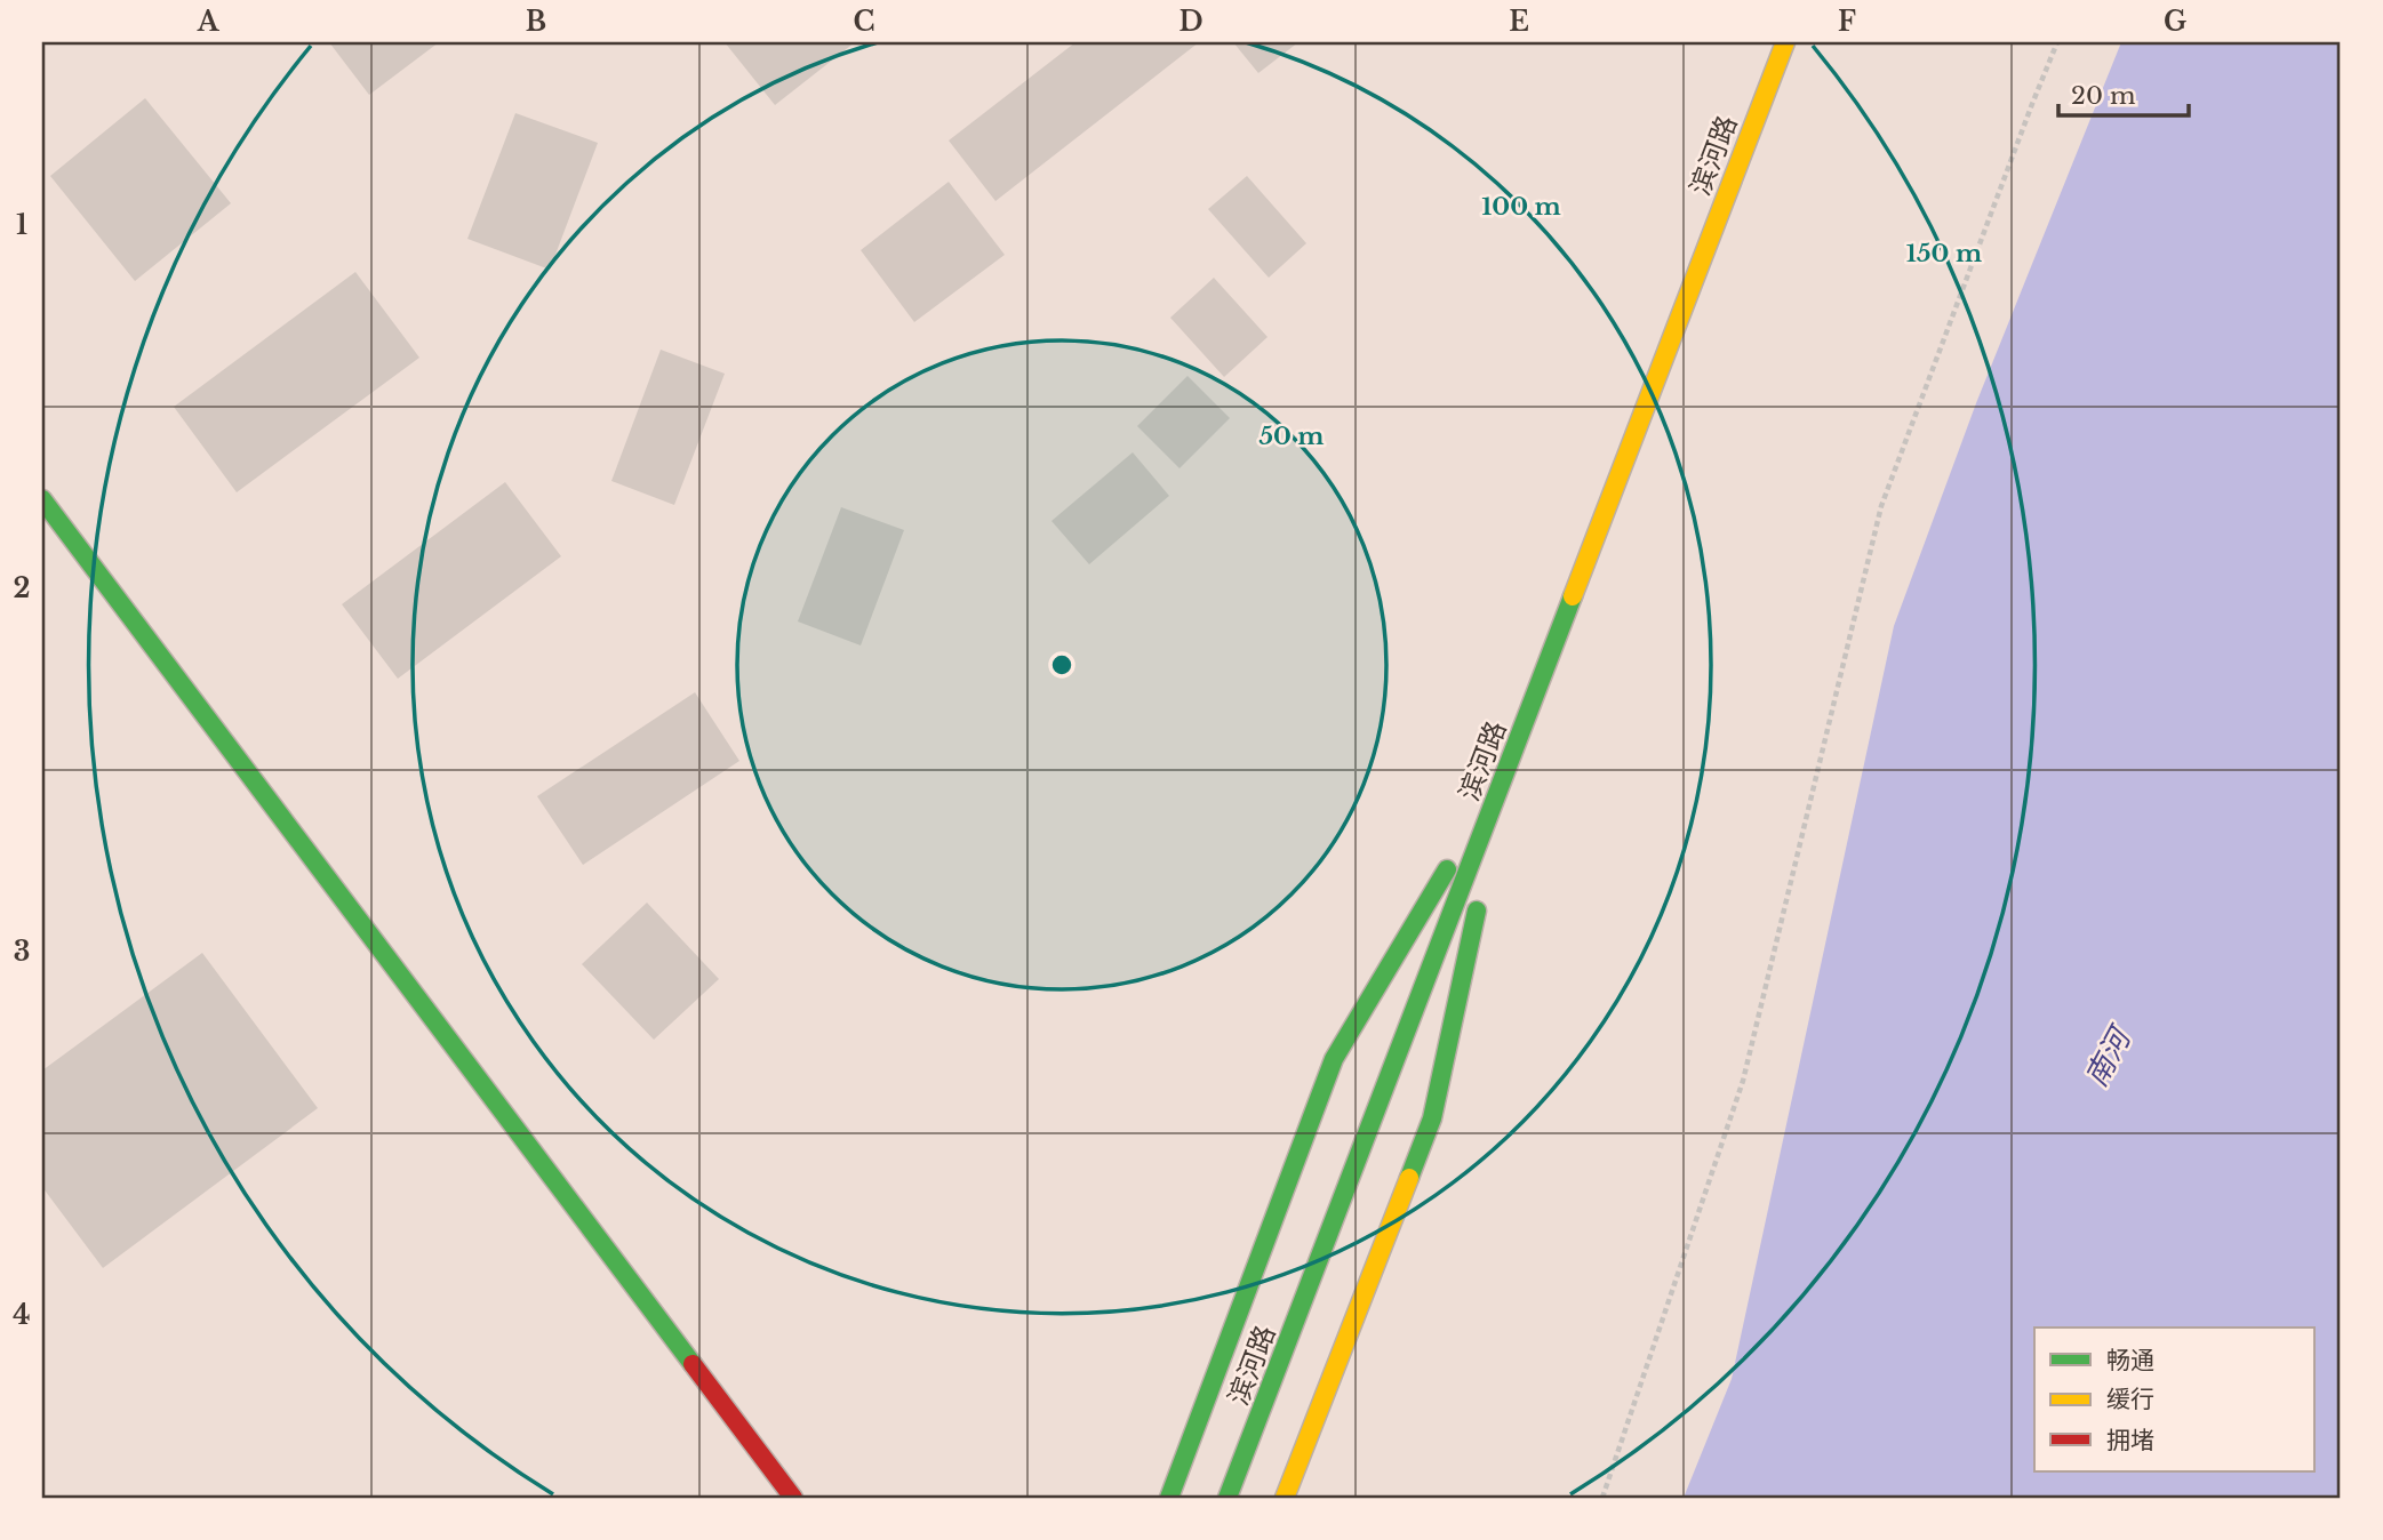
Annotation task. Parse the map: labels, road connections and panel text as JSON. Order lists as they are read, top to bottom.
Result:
{
  "streets": {
    "street": ["滨河路"]
  },
  "water": ["南河"],
  "legend": ["畅通", "缓行", "拥堵"],
  "scale_bar": "20 m",
  "grid": {
    "columns": [
      "A",
      "B",
      "C",
      "D",
      "E",
      "F",
      "G"
    ],
    "rows": [
      "1",
      "2",
      "3",
      "4"
    ]
  },
  "rings": ["100 m", "150 m", "50 m"]
}
